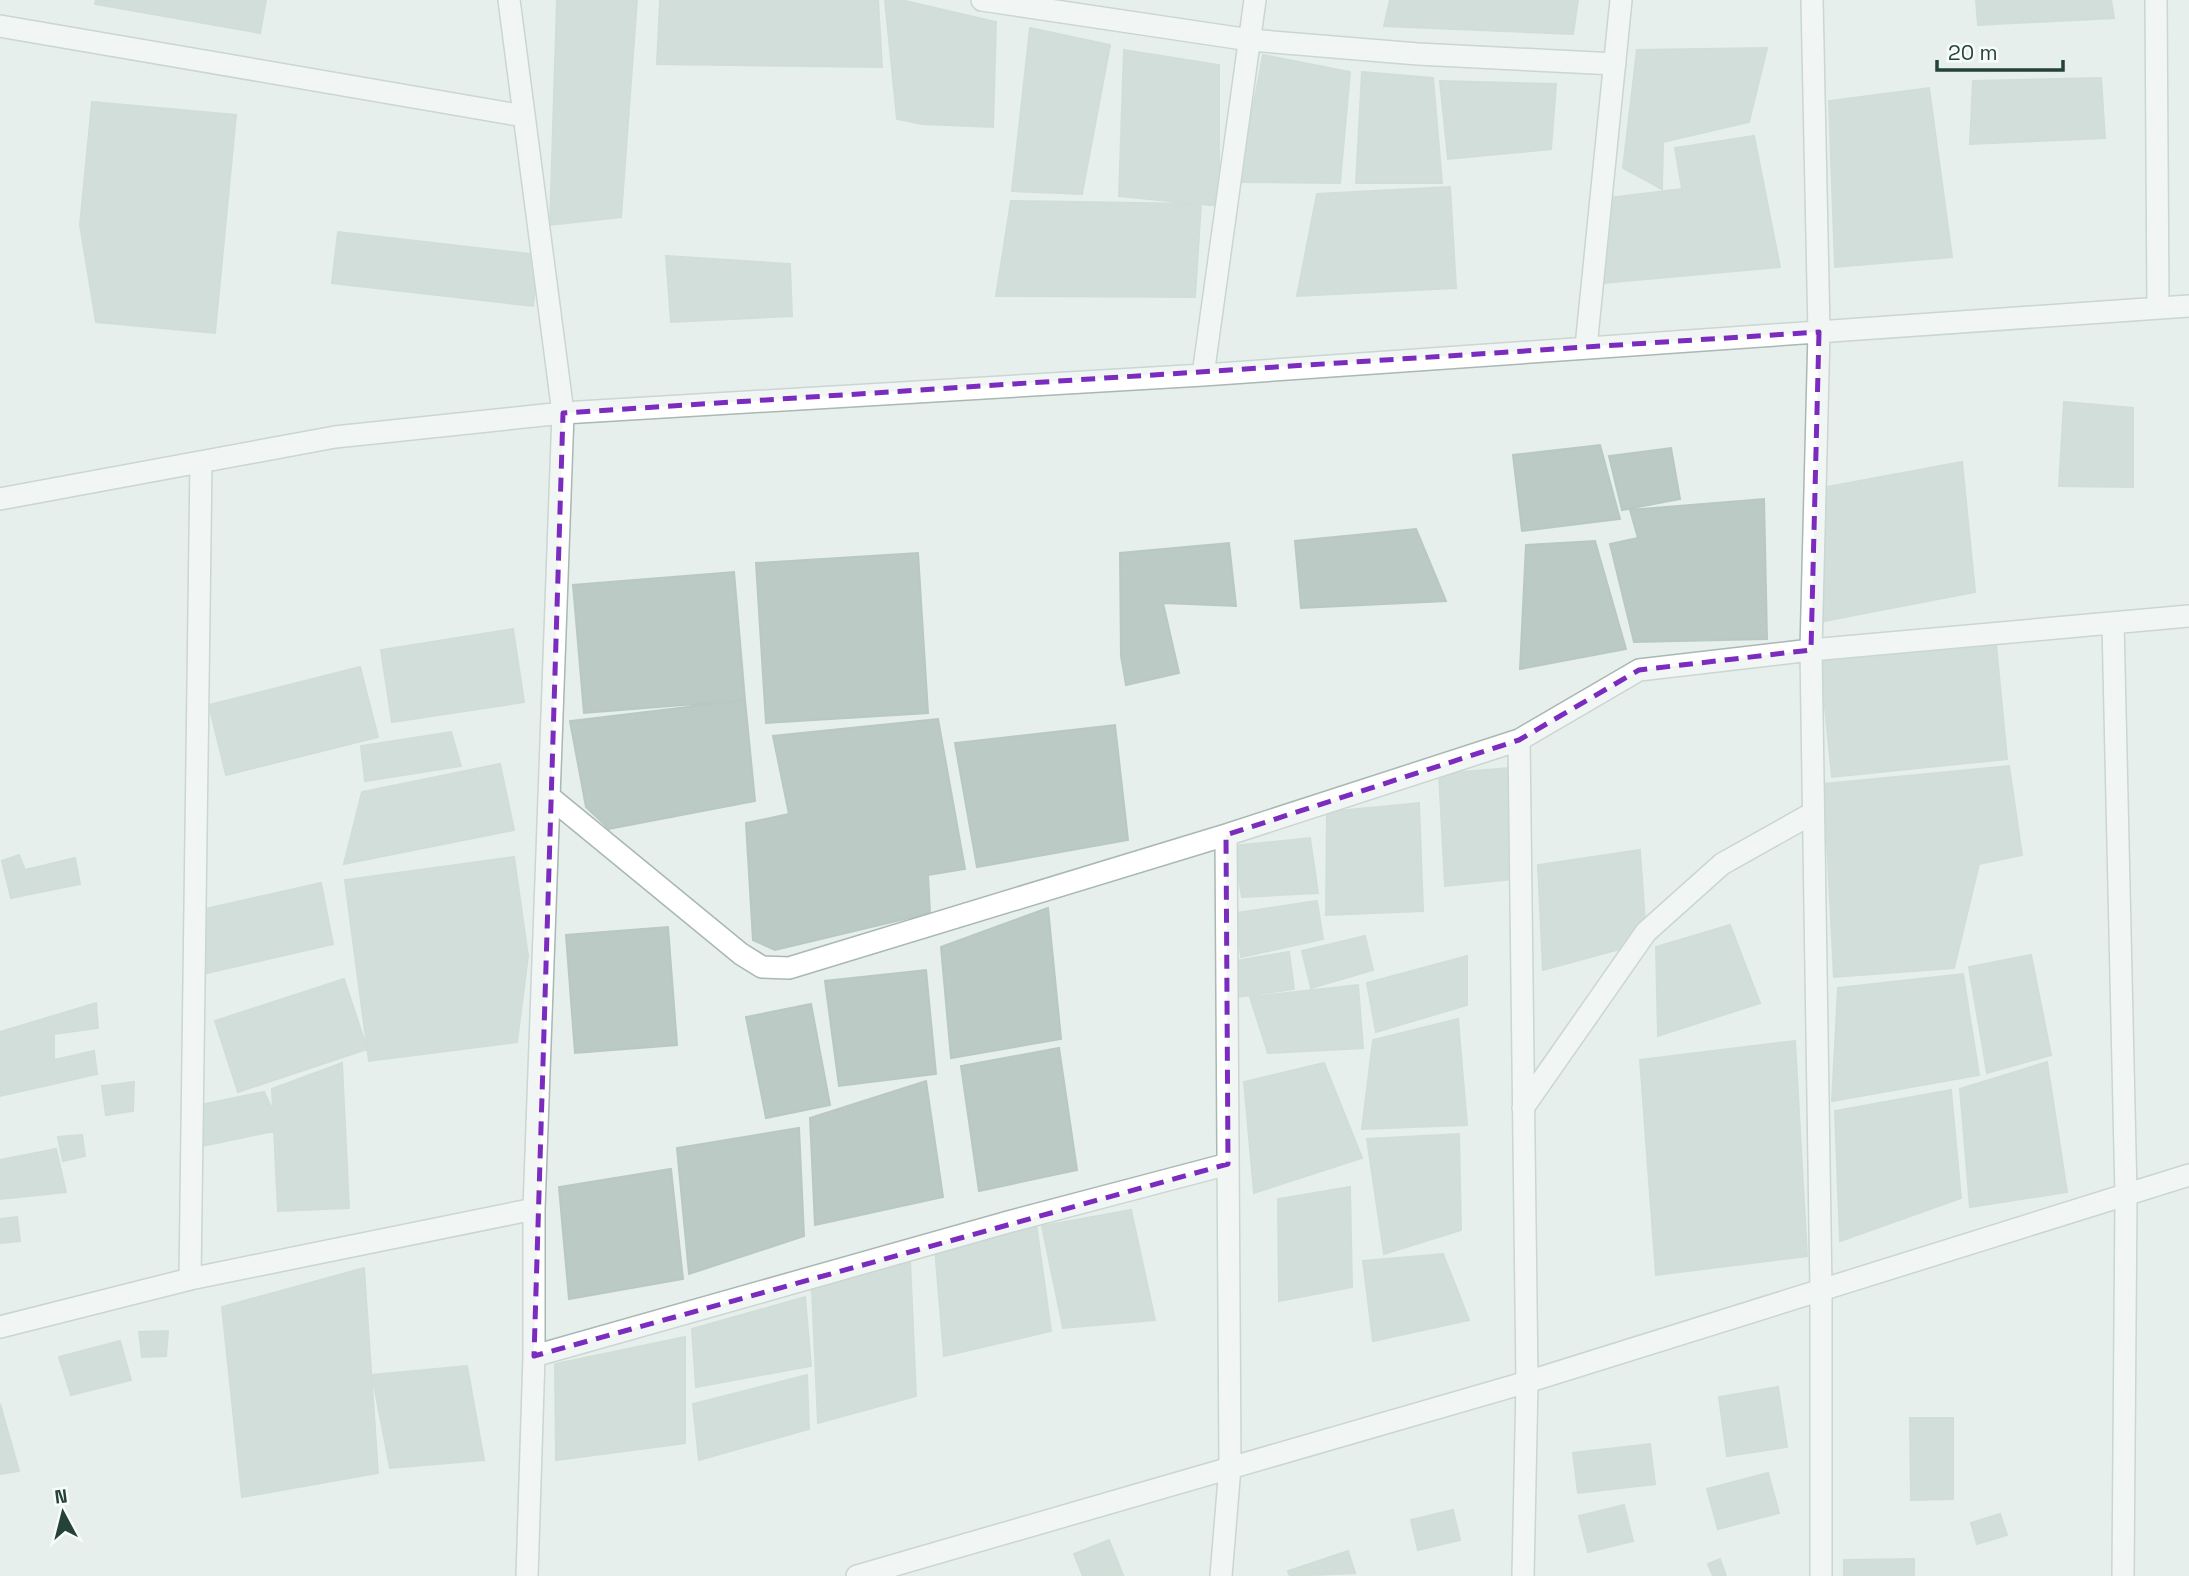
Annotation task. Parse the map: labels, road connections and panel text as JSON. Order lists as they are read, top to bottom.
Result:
{
  "scale_bar": "20 m",
  "north": "top"
}
